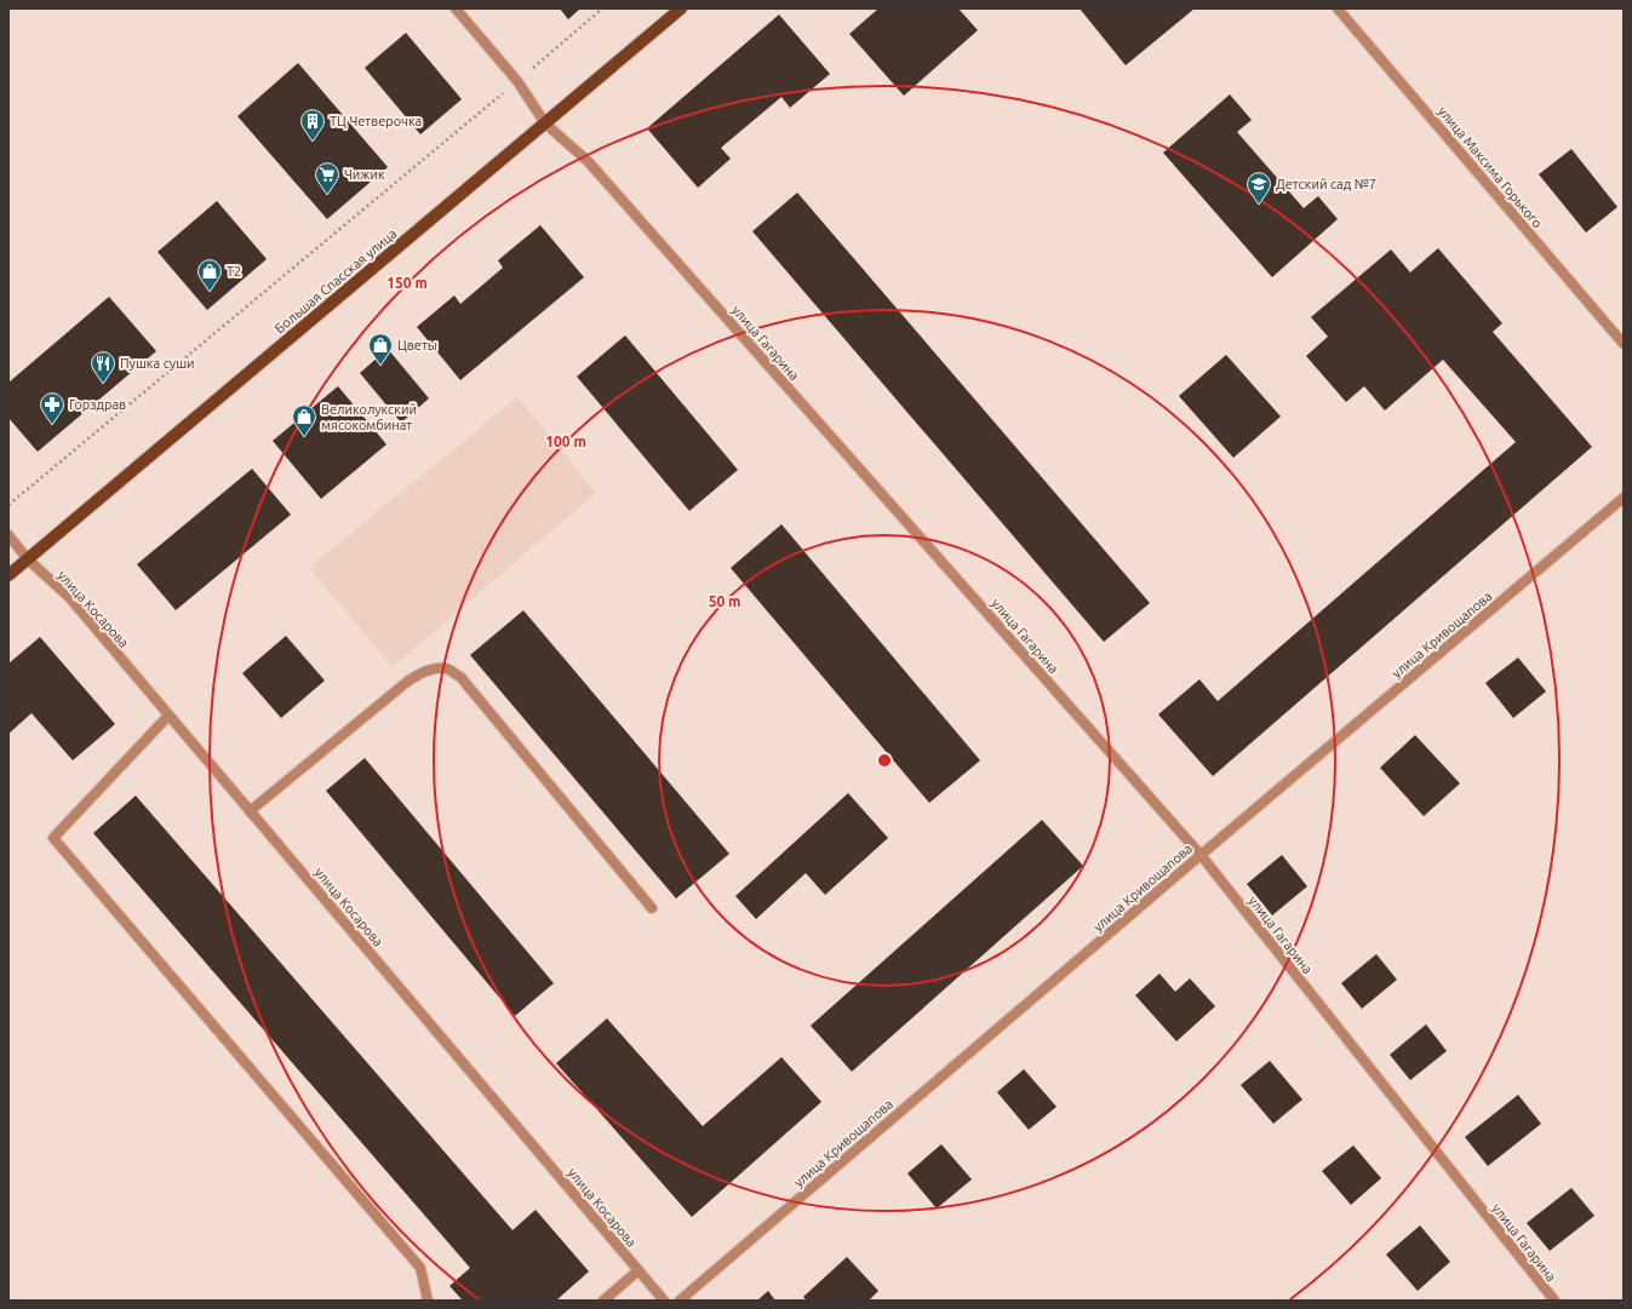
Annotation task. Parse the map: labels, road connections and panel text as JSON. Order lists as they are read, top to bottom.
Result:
{
  "streets": {
    "main road": ["Большая Спасская улица"],
    "street": [
      "улица Максима Горького",
      "улица Гагарина",
      "улица Косарова",
      "улица Кривощапова"
    ]
  },
  "crossings": [
    ["Большая Спасская улица", "улица Гагарина"],
    ["Большая Спасская улица", "улица Косарова"],
    ["улица Гагарина", "улица Кривощапова"]
  ],
  "places": {
    "building": ["ТЦ Четверочка"],
    "supermarket": ["Чижик"],
    "school or university": ["Детский сад №7"],
    "shop": ["T2", "Цветы", "Великолукский мясокомбинат"],
    "restaurant": ["Пушка суши"],
    "pharmacy": ["Горздрав"]
  },
  "rings": ["150 m", "100 m", "50 m"]
}
